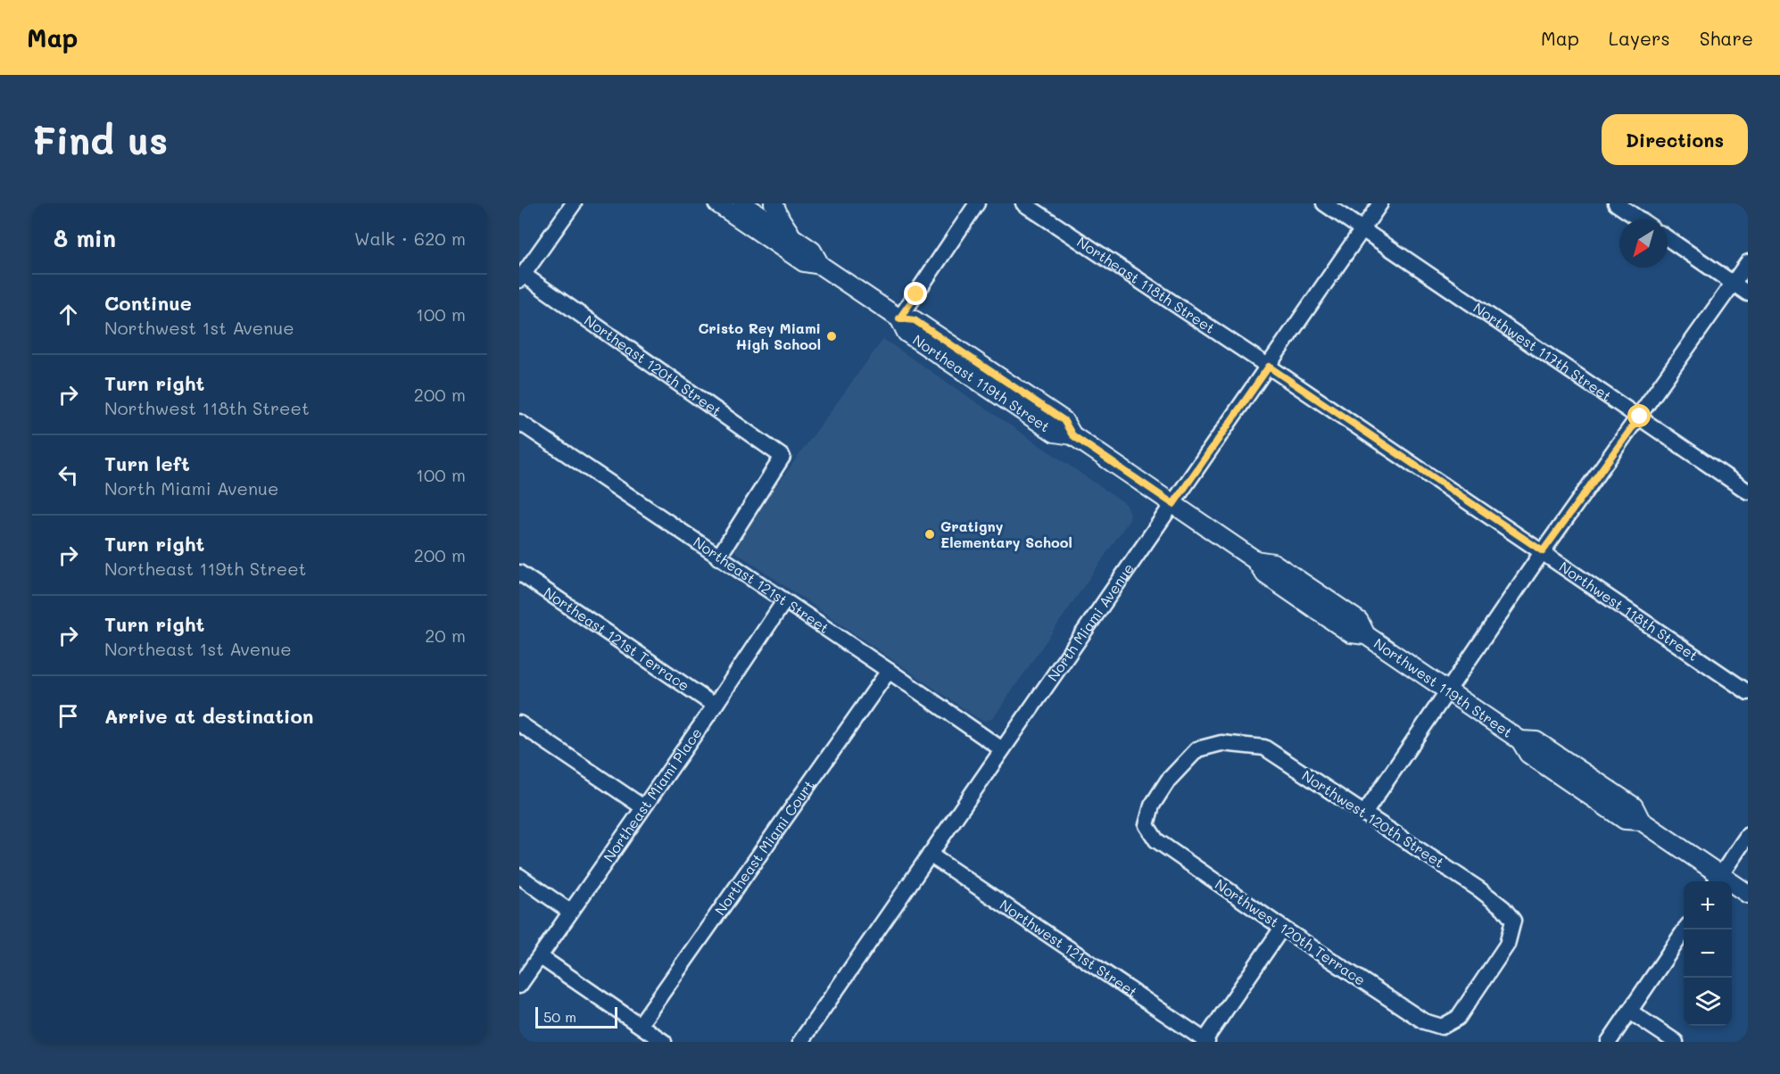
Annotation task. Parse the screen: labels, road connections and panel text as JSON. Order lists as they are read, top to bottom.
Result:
{
  "streets": {
    "main road": ["Northeast 119th Street", "Northwest 119th Street"],
    "street": [
      "Northeast 118th Street",
      "Northwest 117th Street",
      "Northeast 120th Street",
      "Northeast 121st Street",
      "Northwest 118th Street",
      "North Miami Avenue",
      "Northeast 121st Terrace",
      "Northeast Miami Place",
      "Northwest 120th Street",
      "Northeast Miami Court",
      "Northwest 120th Terrace",
      "Northwest 121st Street"
    ]
  },
  "crossings": [
    ["Northeast 118th Street", "Northwest 118th Street"],
    ["Northeast 118th Street", "North Miami Avenue"],
    ["Northwest 117th Street", "North Miami Avenue"],
    ["Northeast 120th Street", "Northeast 121st Street"],
    ["Northeast 119th Street", "North Miami Avenue"],
    ["Northeast 119th Street", "Northwest 119th Street"],
    ["Northeast 121st Street", "North Miami Avenue"],
    ["Northeast 121st Street", "Northeast Miami Place"],
    ["Northeast 121st Street", "Northeast Miami Court"],
    ["Northwest 118th Street", "North Miami Avenue"],
    ["North Miami Avenue", "Northwest 119th Street"],
    ["North Miami Avenue", "Northwest 121st Street"],
    ["Northeast 121st Terrace", "Northeast Miami Place"],
    ["Northwest 120th Street", "Northwest 120th Terrace"]
  ],
  "places": ["Cristo Rey Miami High School", "Gratigny Elementary School"],
  "scale_bar": "50 m",
  "north": "bottom left",
  "page": {
    "header": "Map",
    "nav": ["Map", "Layers", "Share"],
    "buttons": "Directions",
    "title": "Find us",
    "heading": ["8 min", "Walk · 620 m"],
    "list": [
      ["Continue", "Northwest 1st Avenue", "100 m"],
      ["Turn right", "Northwest 118th Street", "200 m"],
      ["Turn left", "North Miami Avenue", "100 m"],
      ["Turn right", "Northeast 119th Street", "200 m"],
      ["Turn right", "Northeast 1st Avenue", "20 m"],
      "Arrive at destination"
    ],
    "map_buttons": ["+", "−"],
    "scale": "50 m"
  }
}
